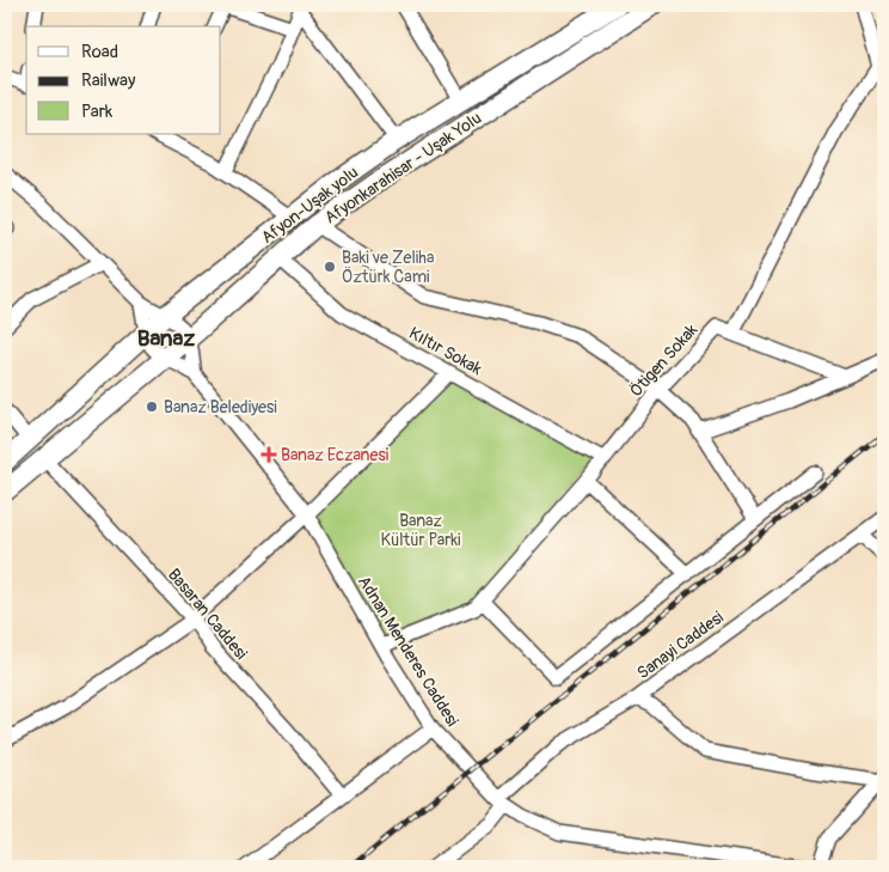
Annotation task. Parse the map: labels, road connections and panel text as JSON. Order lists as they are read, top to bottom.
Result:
{
  "streets": {
    "highway": ["Afyonkarahisar - Uşak Yolu", "Afyon-Uşak yolu"],
    "street": [
      "Kıltır Sokak",
      "Ötigen Sokak",
      "Basaran Caddesi",
      "Sanayi Caddesi",
      "Adnan Menderes Caddesi"
    ]
  },
  "crossings": [
    ["Afyonkarahisar - Uşak Yolu", "Afyon-Uşak yolu"],
    ["Afyonkarahisar - Uşak Yolu", "Kıltır Sokak"],
    ["Afyonkarahisar - Uşak Yolu", "Basaran Caddesi"],
    ["Kıltır Sokak", "Ötigen Sokak"],
    ["Ötigen Sokak", "Adnan Menderes Caddesi"],
    ["Sanayi Caddesi", "Adnan Menderes Caddesi"]
  ],
  "districts": ["Banaz"],
  "parks": ["Banaz Kültür Parki"],
  "places": {
    "other": ["Baki ve Zeliha Öztürk Cami", "Banaz Belediyesi"],
    "health": ["Banaz Eczanesi"]
  },
  "legend": ["Road", "Railway", "Park"]
}
